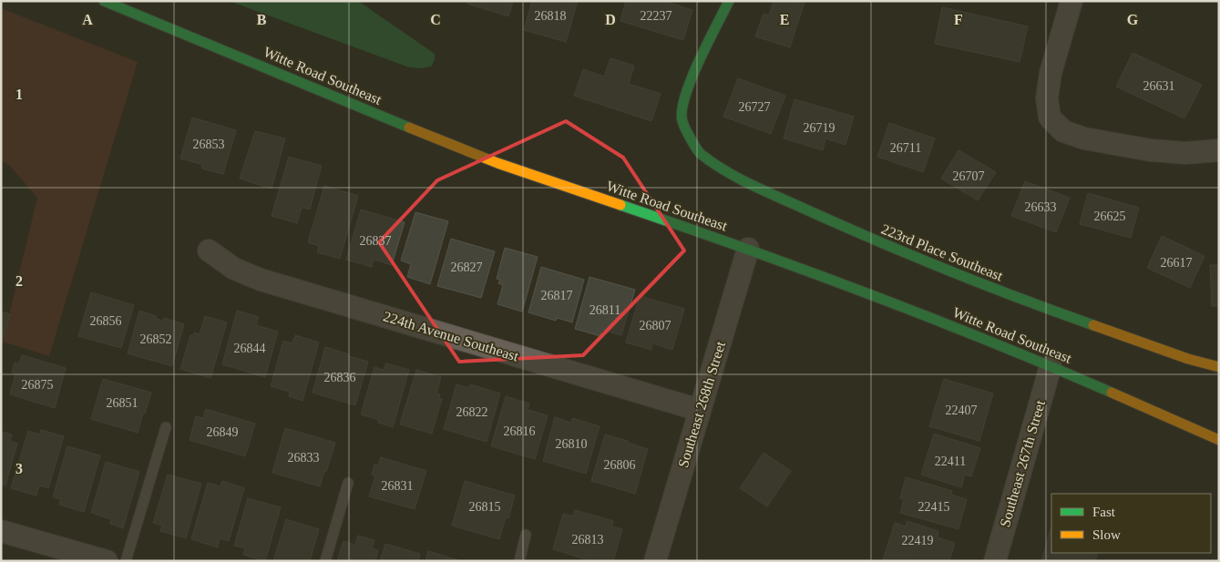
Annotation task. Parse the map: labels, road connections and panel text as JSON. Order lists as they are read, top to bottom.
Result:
{
  "streets": {
    "street": [
      "Witte Road Southeast",
      "223rd Place Southeast",
      "224th Avenue Southeast",
      "Southeast 268th Street",
      "Southeast 267th Street"
    ]
  },
  "crossings": [
    ["Witte Road Southeast", "Southeast 268th Street"],
    ["Witte Road Southeast", "Southeast 267th Street"],
    ["224th Avenue Southeast", "Southeast 268th Street"]
  ],
  "house_numbers": [
    "26818",
    "22237",
    "26631",
    "26727",
    "26719",
    "26853",
    "26711",
    "26707",
    "26633",
    "26625",
    "26837",
    "26617",
    "26827",
    "26817",
    "26811",
    "26856",
    "26807",
    "26852",
    "26844",
    "26836",
    "26875",
    "26851",
    "22407",
    "26822",
    "26816",
    "26849",
    "26810",
    "26833",
    "22411",
    "26806",
    "26831",
    "26815",
    "22415",
    "26813",
    "22419"
  ],
  "legend": ["Fast", "Slow"],
  "grid": {
    "columns": [
      "A",
      "B",
      "C",
      "D",
      "E",
      "F",
      "G"
    ],
    "rows": ["1", "2", "3"]
  }
}
